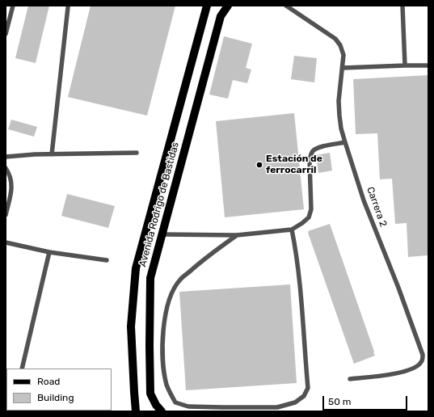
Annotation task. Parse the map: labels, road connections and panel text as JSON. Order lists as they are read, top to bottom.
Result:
{
  "streets": {
    "main road": ["Avenida Rodrigo de Bastidas"],
    "lane": ["Carrera 2"]
  },
  "places": ["Estación de ferrocarril"],
  "legend": ["Road", "Building"],
  "scale_bar": "50 m"
}
